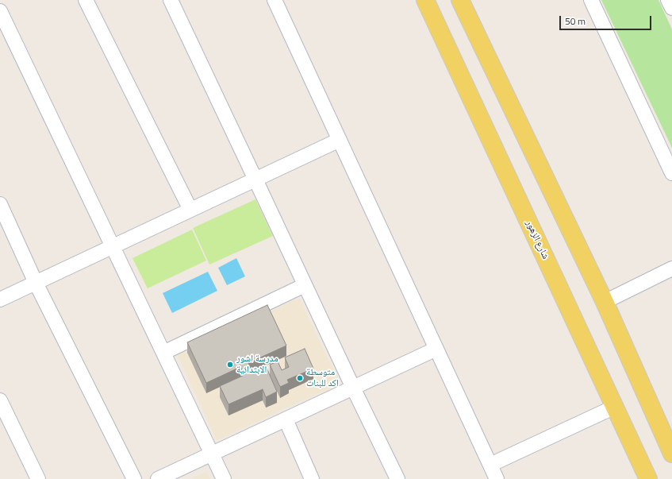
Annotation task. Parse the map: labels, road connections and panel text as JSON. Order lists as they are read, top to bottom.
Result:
{
  "streets": {
    "main road": ["شارع الزهور"]
  },
  "places": ["مدرسة اشور الابتدائية", "متوسطة اكد للبنات"],
  "scale_bar": "50 m"
}
